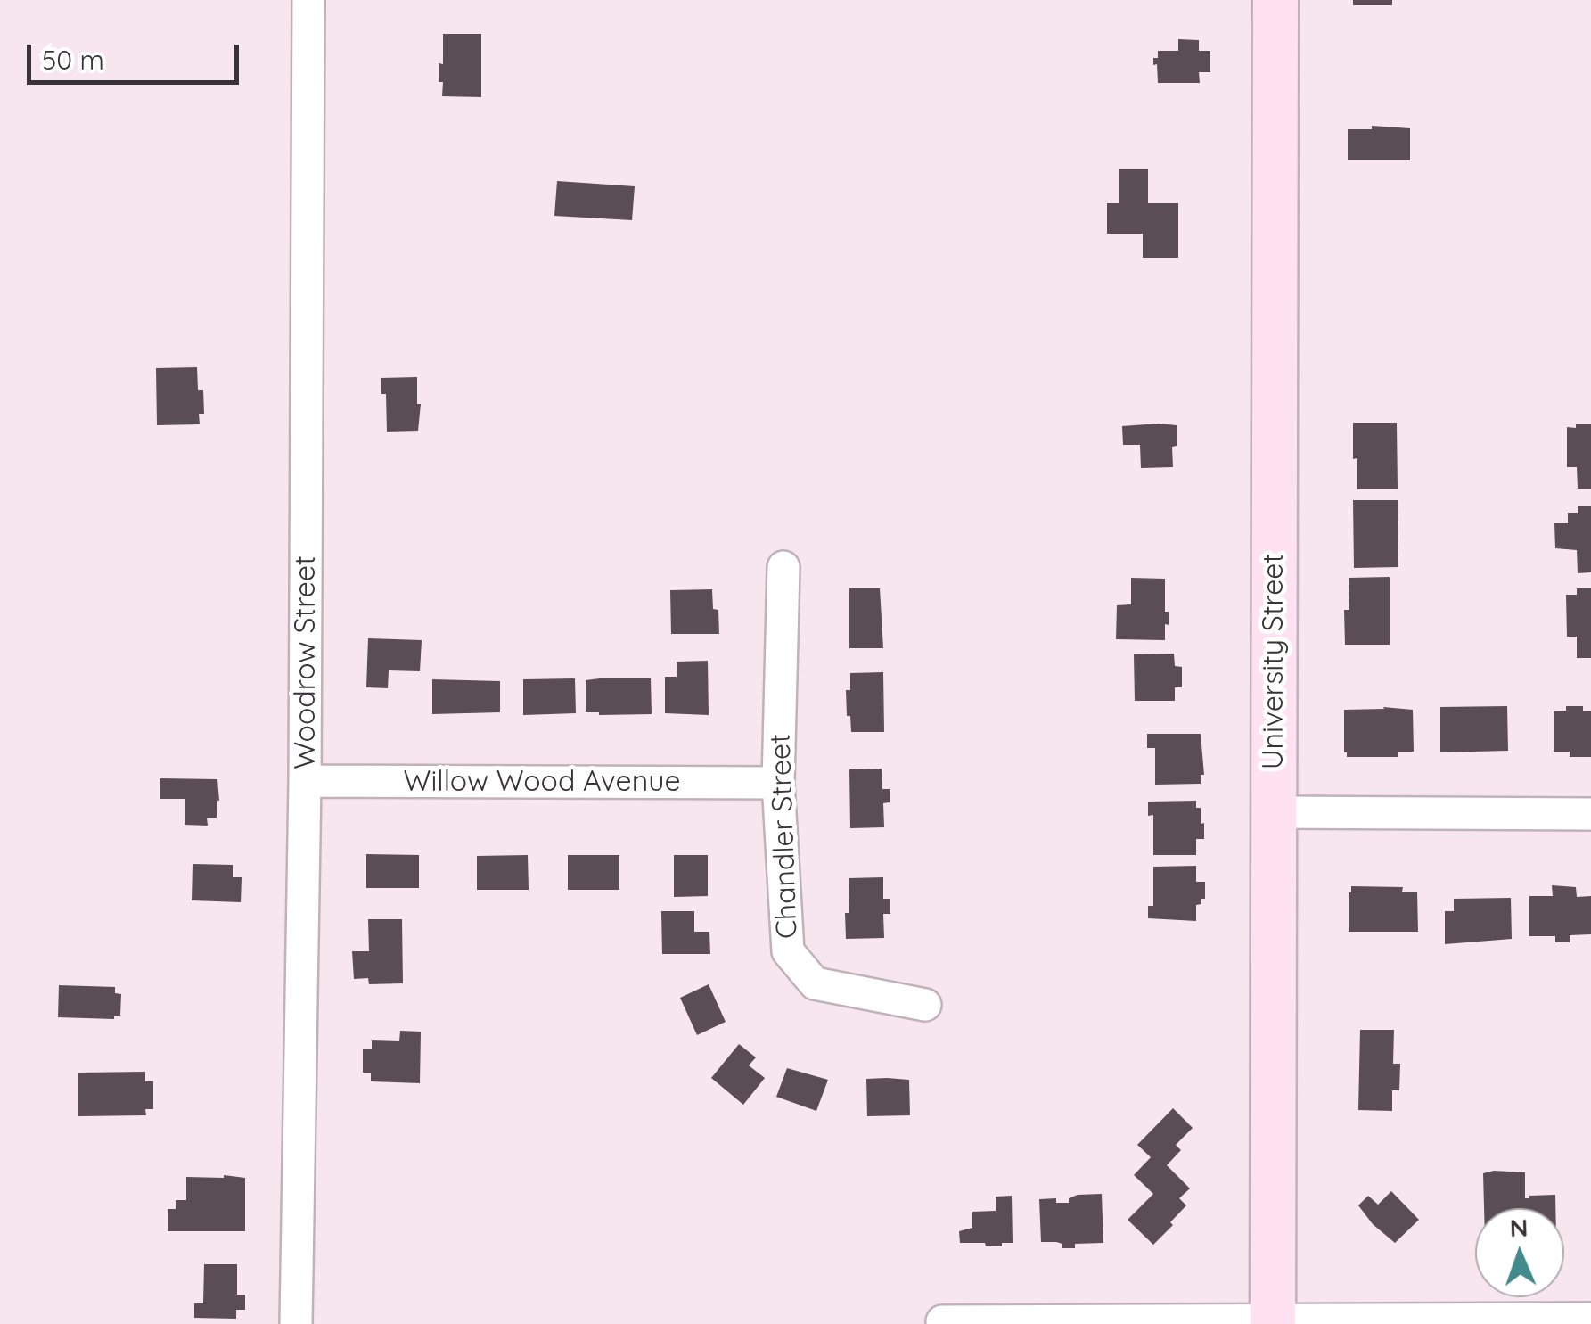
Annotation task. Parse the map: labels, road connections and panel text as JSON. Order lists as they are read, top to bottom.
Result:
{
  "streets": {
    "street": [
      "University Street",
      "Woodrow Street",
      "Willow Wood Avenue",
      "Chandler Street"
    ]
  },
  "crossings": [
    ["Woodrow Street", "Willow Wood Avenue"],
    ["Willow Wood Avenue", "Chandler Street"]
  ],
  "scale_bar": "50 m",
  "north": "top"
}
